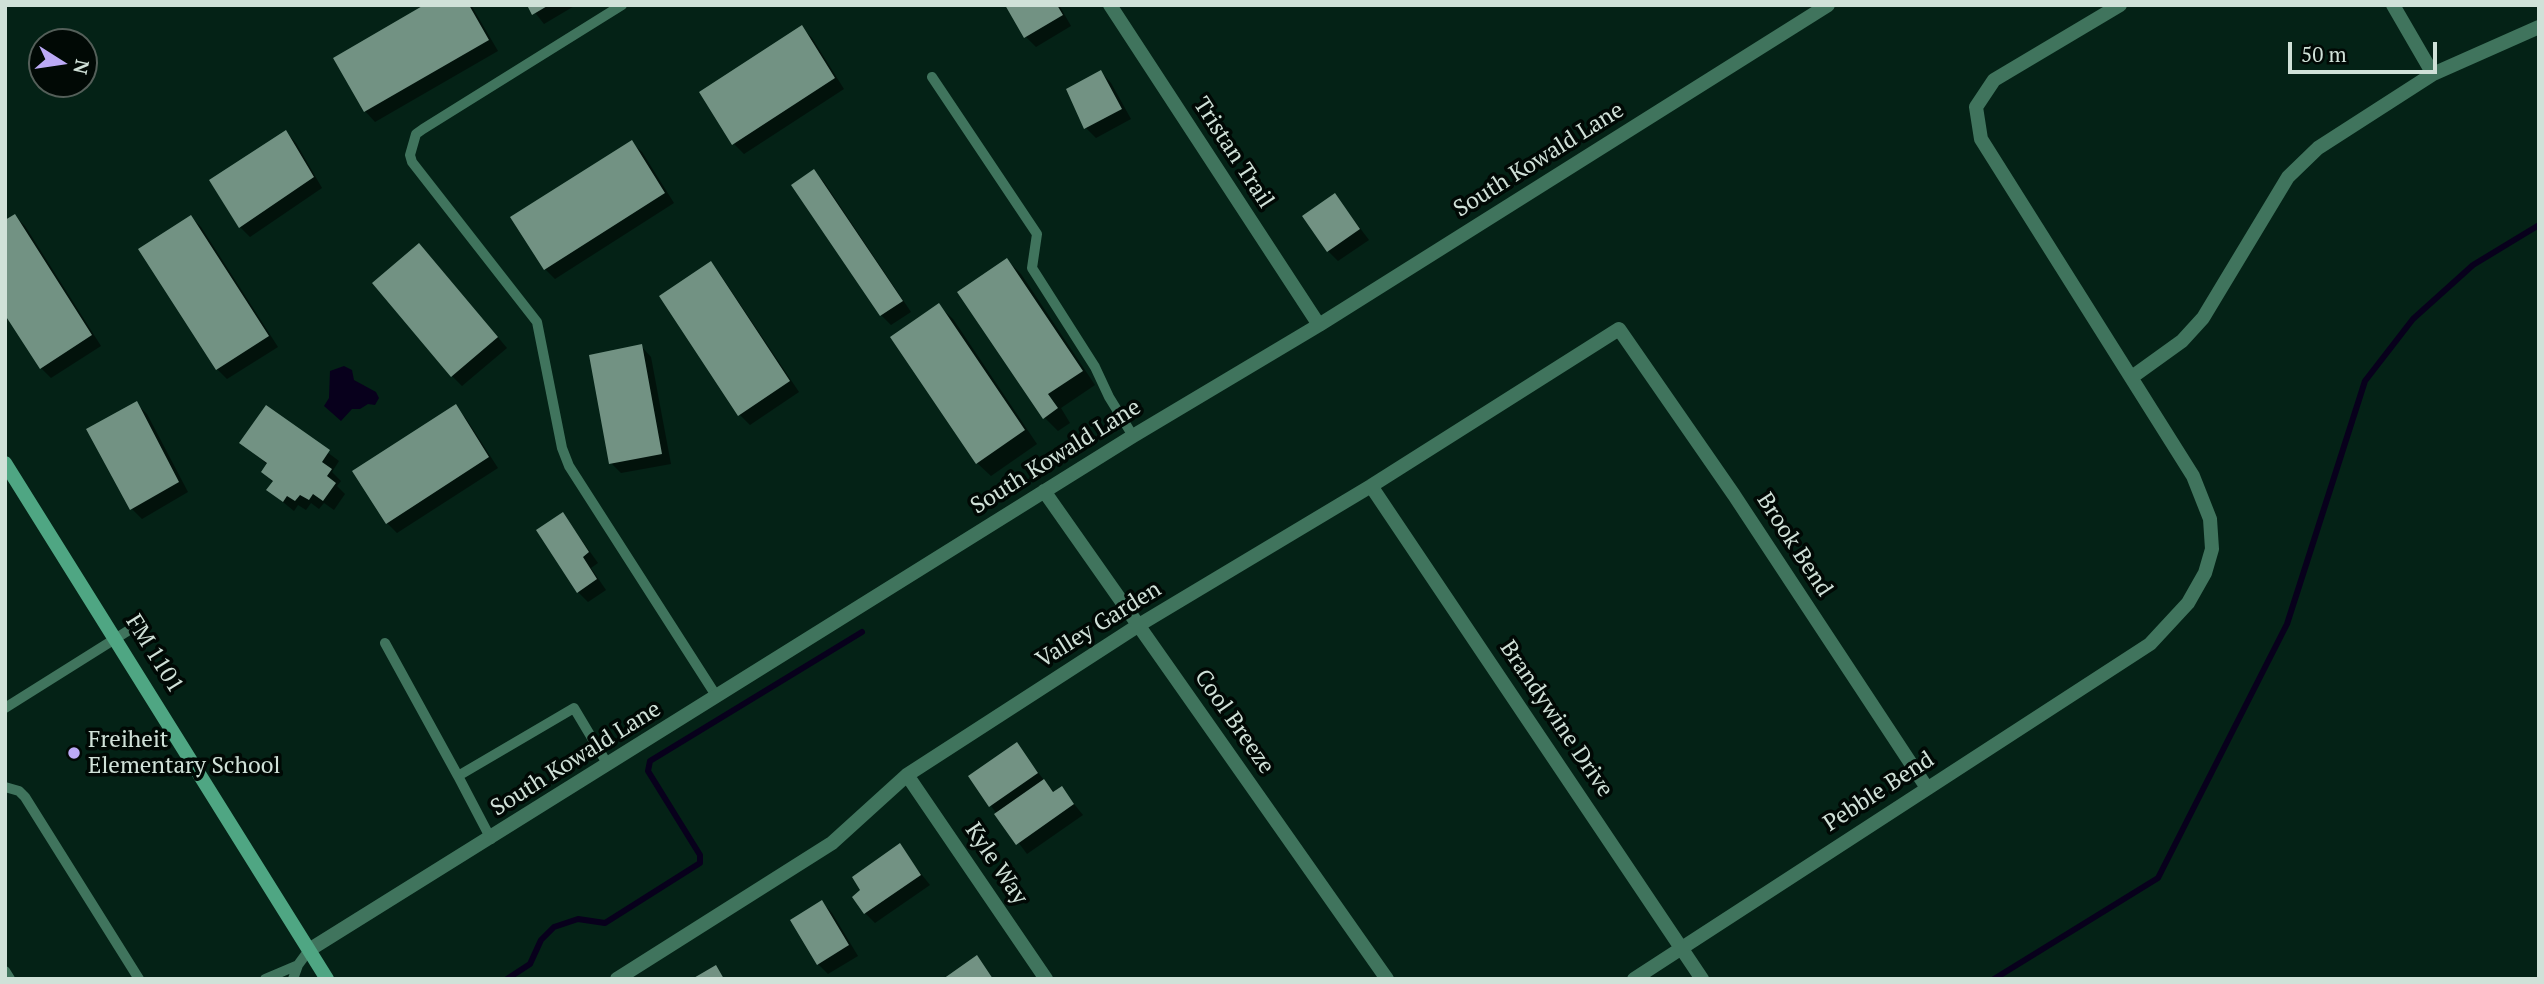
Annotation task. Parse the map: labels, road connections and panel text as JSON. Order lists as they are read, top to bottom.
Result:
{
  "streets": {
    "main road": ["FM 1101"],
    "street": [
      "Tristan Trail",
      "South Kowald Lane",
      "Brook Bend",
      "Valley Garden",
      "Brandywine Drive",
      "Cool Breeze",
      "Pebble Bend",
      "Kyle Way"
    ]
  },
  "crossings": [
    ["Tristan Trail", "South Kowald Lane"],
    ["South Kowald Lane", "FM 1101"],
    ["South Kowald Lane", "Cool Breeze"],
    ["Brook Bend", "Valley Garden"],
    ["Brook Bend", "Pebble Bend"],
    ["Valley Garden", "Brandywine Drive"],
    ["Valley Garden", "Cool Breeze"],
    ["Valley Garden", "Kyle Way"],
    ["Brandywine Drive", "Pebble Bend"]
  ],
  "places": ["Freiheit Elementary School"],
  "scale_bar": "50 m",
  "north": "right"
}
